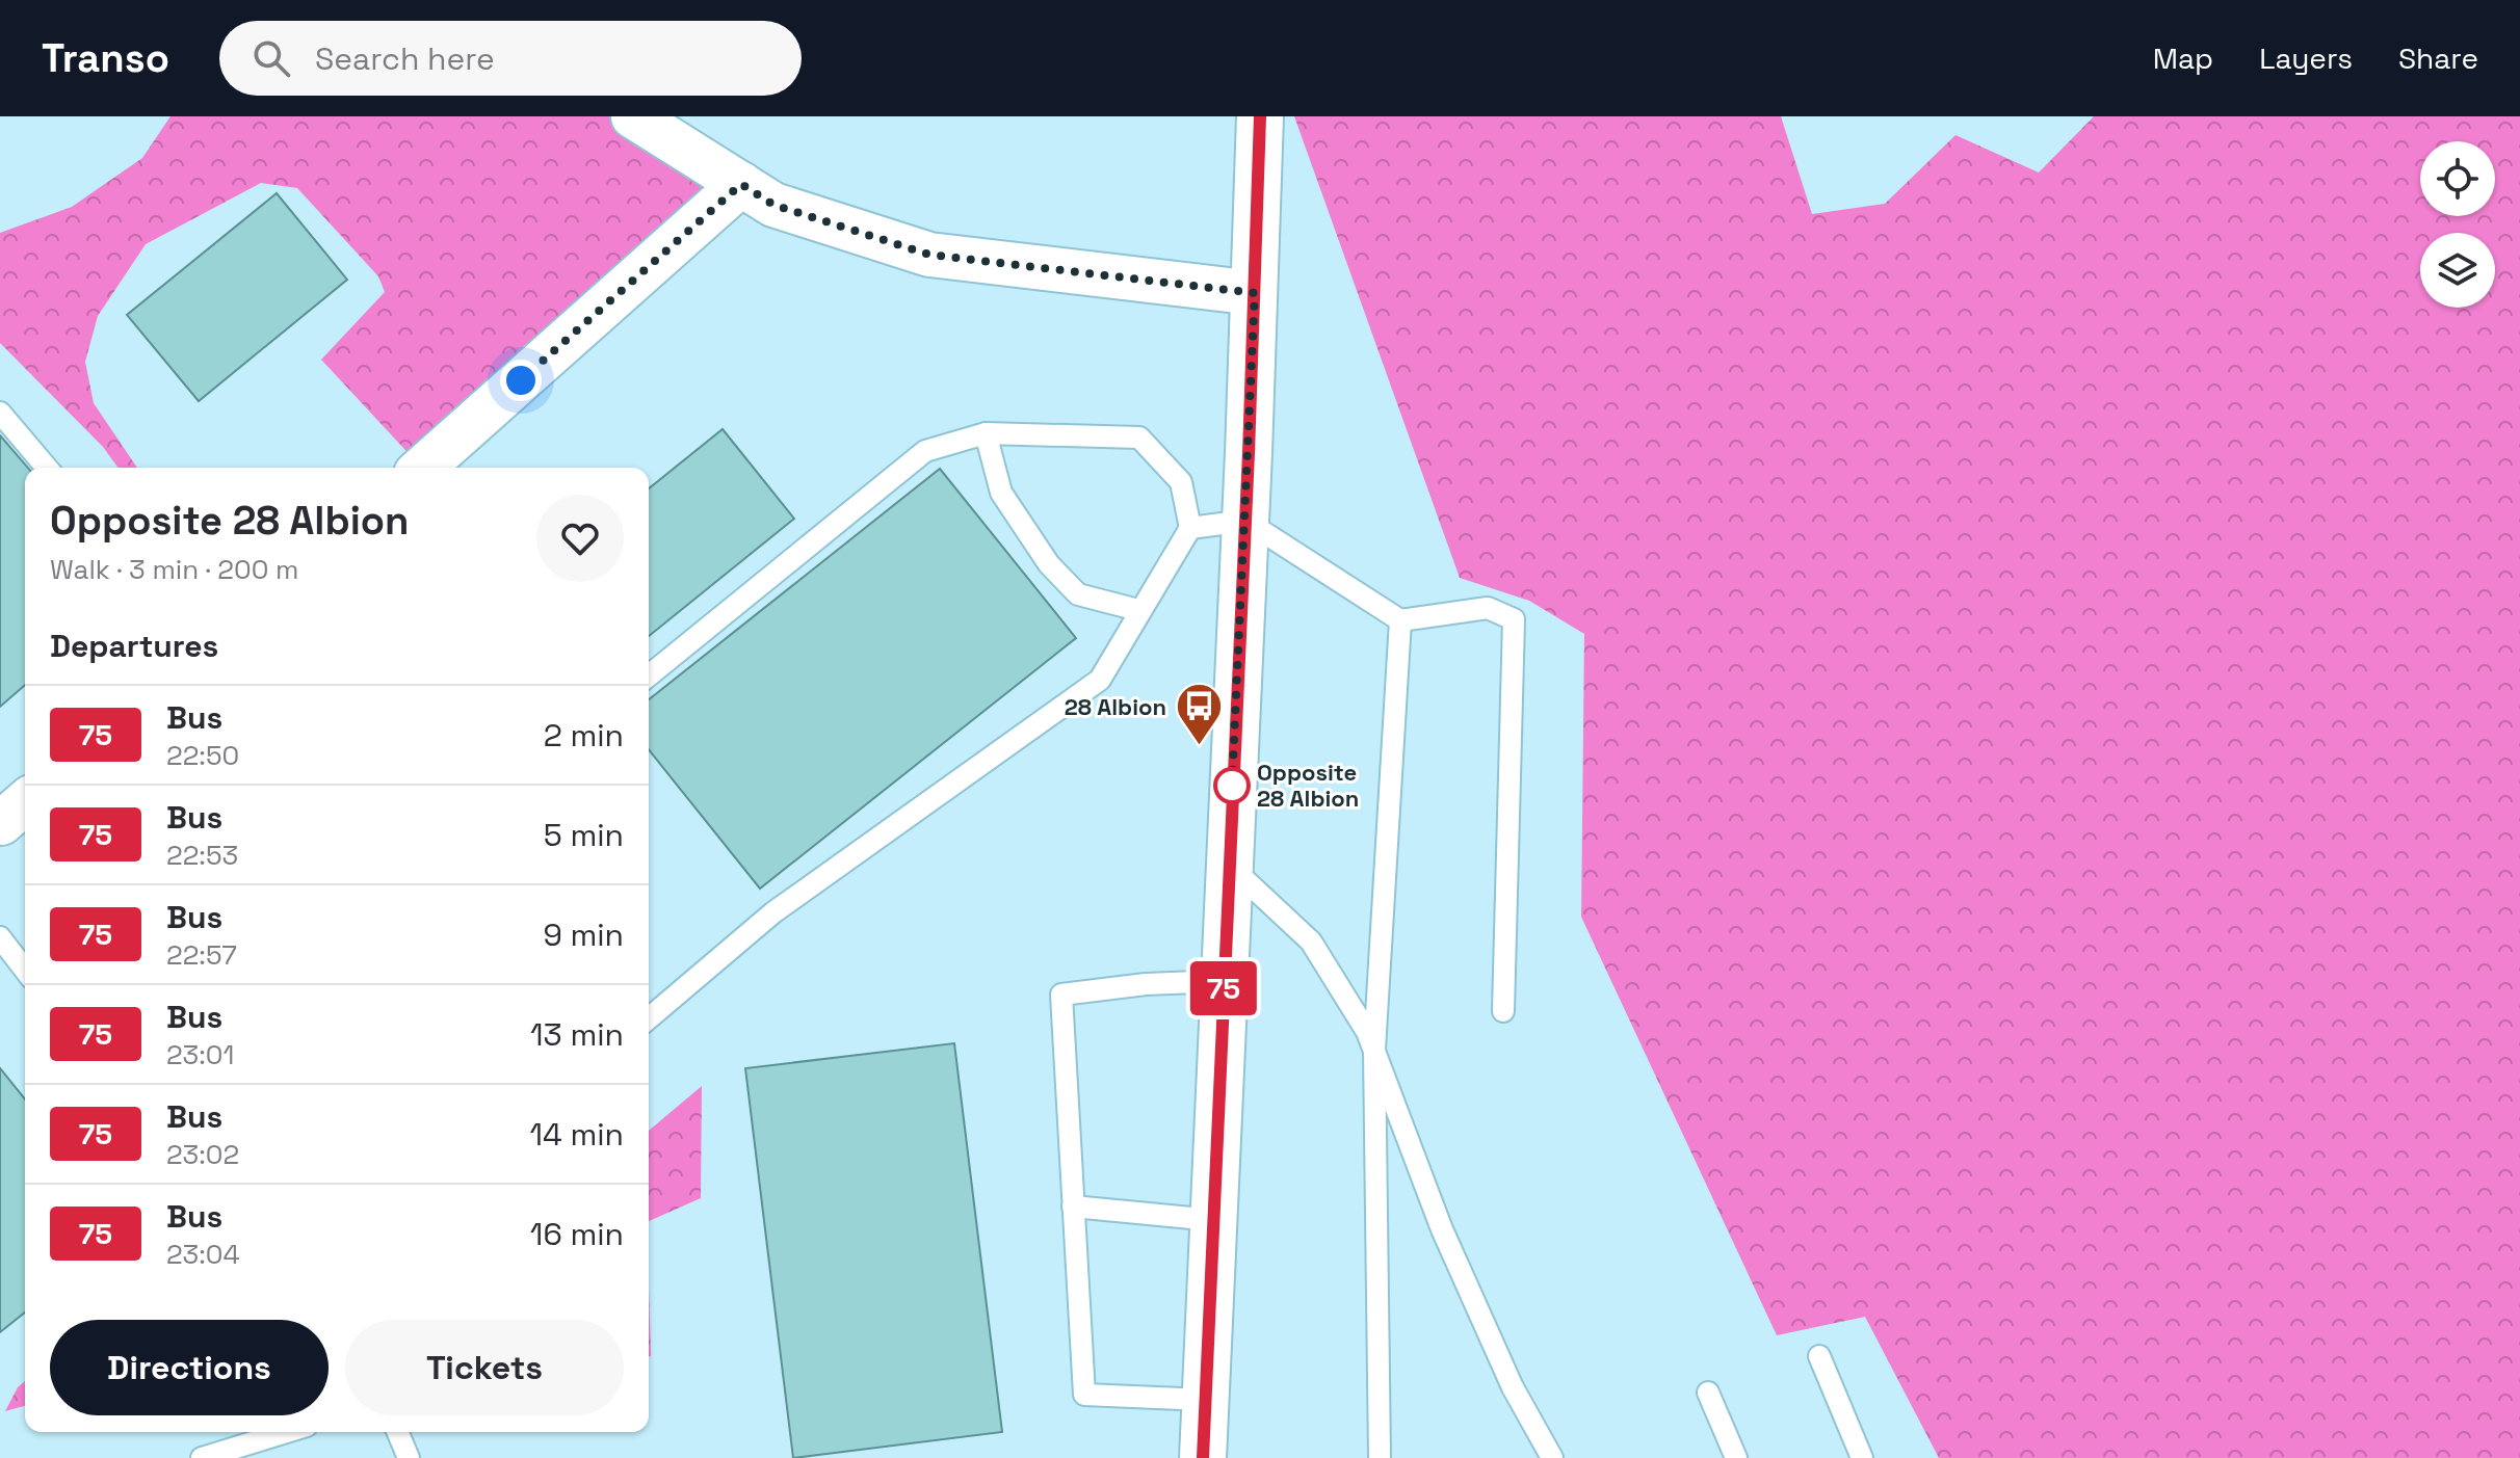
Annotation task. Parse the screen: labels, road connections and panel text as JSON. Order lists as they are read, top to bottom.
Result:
{
  "places": {
    "bus stop": ["28 Albion"],
    "other": ["Opposite 28 Albion"]
  },
  "lines": ["bus line 75"],
  "page": {
    "header": "Transo",
    "search": "Search here",
    "nav": ["Map", "Layers", "Share"],
    "on_map": "75",
    "heading": [
      ["Opposite 28 Albion", "Walk · 3 min · 200 m"],
      "Departures"
    ],
    "list": [
      {
        "mark": "75",
        "name": "Bus",
        "note": "22:50",
        "value": "2 min"
      },
      {
        "mark": "75",
        "name": "Bus",
        "note": "22:53",
        "value": "5 min"
      },
      {
        "mark": "75",
        "name": "Bus",
        "note": "22:57",
        "value": "9 min"
      },
      {
        "mark": "75",
        "name": "Bus",
        "note": "23:01",
        "value": "13 min"
      },
      {
        "mark": "75",
        "name": "Bus",
        "note": "23:02",
        "value": "14 min"
      },
      {
        "mark": "75",
        "name": "Bus",
        "note": "23:04",
        "value": "16 min"
      }
    ],
    "buttons": ["Directions", "Tickets"]
  }
}
